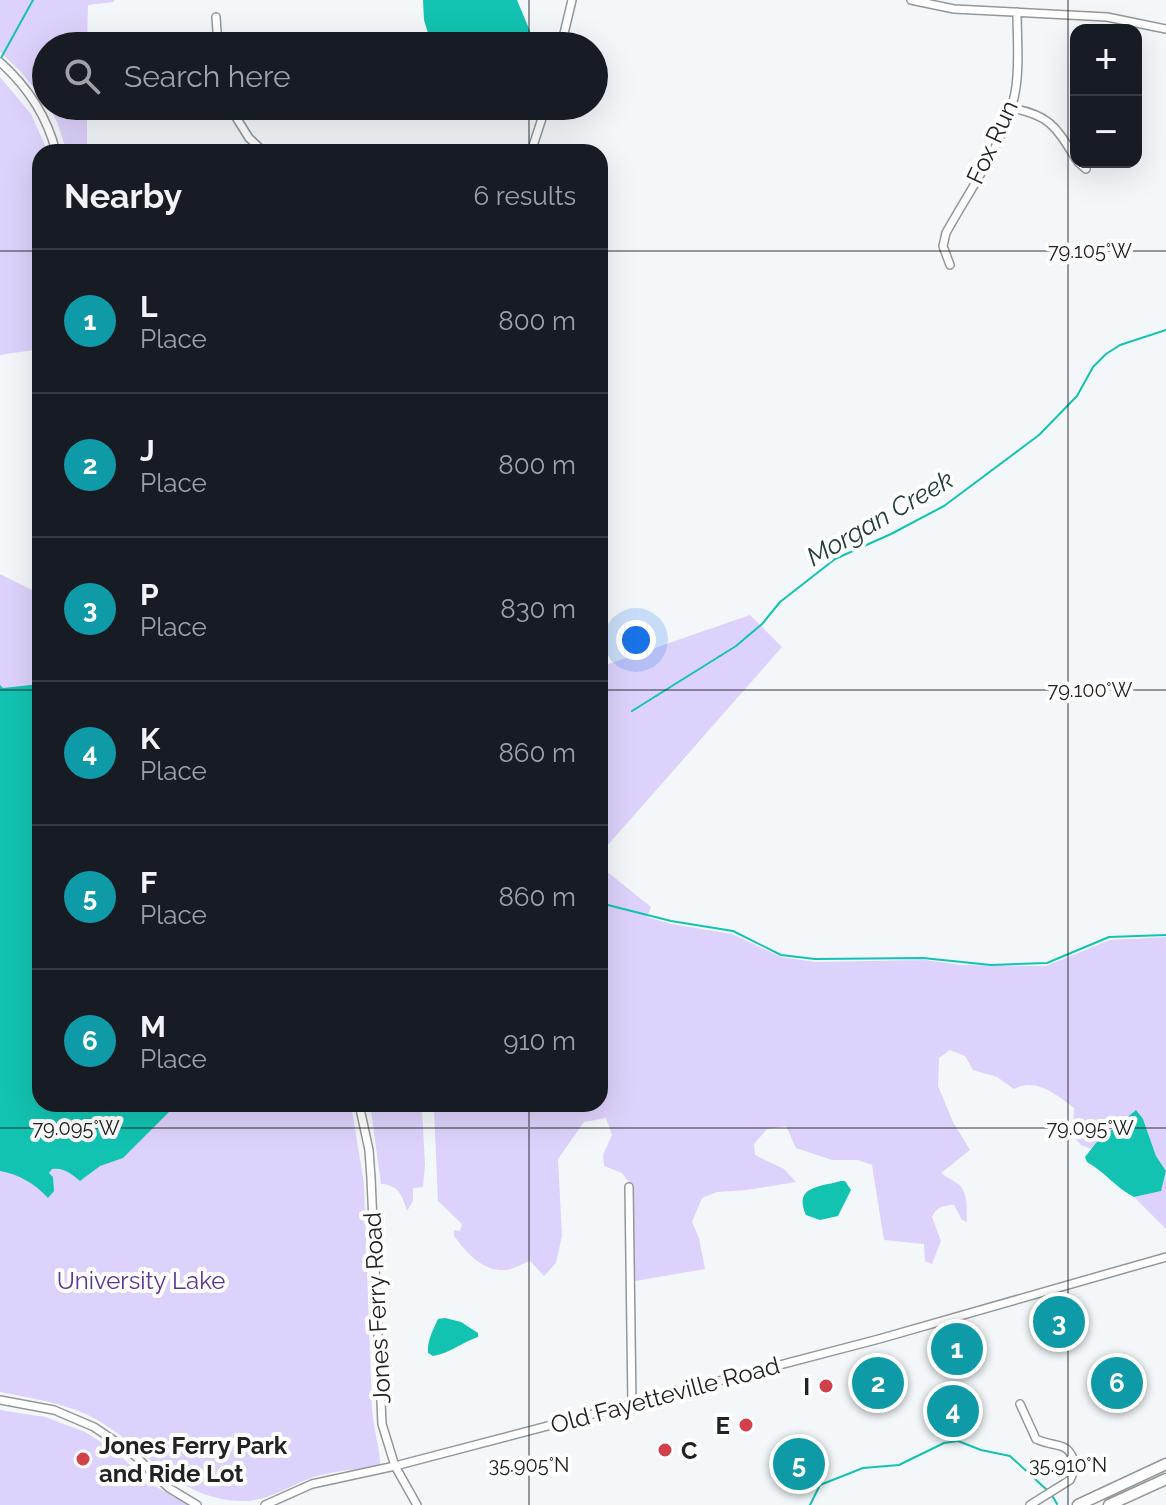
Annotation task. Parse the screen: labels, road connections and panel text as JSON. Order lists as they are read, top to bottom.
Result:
{
  "streets": {
    "street": ["Fox Run", "Jones Ferry Road", "Old Fayetteville Road"]
  },
  "crossings": [
    ["Jones Ferry Road", "Old Fayetteville Road"]
  ],
  "water": ["Morgan Creek"],
  "parks": ["University Lake"],
  "places": [
    "I",
    "E",
    "C",
    "Jones Ferry Park and Ride Lot"
  ],
  "page": {
    "map_buttons": ["+", "−"],
    "search": "Search here",
    "heading": ["Nearby", "6 results"],
    "list": [
      {
        "mark": "1",
        "name": "L",
        "note": "Place",
        "value": "800 m"
      },
      {
        "mark": "2",
        "name": "J",
        "note": "Place",
        "value": "800 m"
      },
      {
        "mark": "3",
        "name": "P",
        "note": "Place",
        "value": "830 m"
      },
      {
        "mark": "4",
        "name": "K",
        "note": "Place",
        "value": "860 m"
      },
      {
        "mark": "5",
        "name": "F",
        "note": "Place",
        "value": "860 m"
      },
      {
        "mark": "6",
        "name": "M",
        "note": "Place",
        "value": "910 m"
      }
    ],
    "pins": [
      "3",
      "1",
      "2",
      "6",
      "4",
      "5"
    ]
  },
  "coordinates": [
    "79.105°W",
    "79.100°W",
    "79.095°W",
    "35.905°N",
    "35.910°N"
  ]
}
